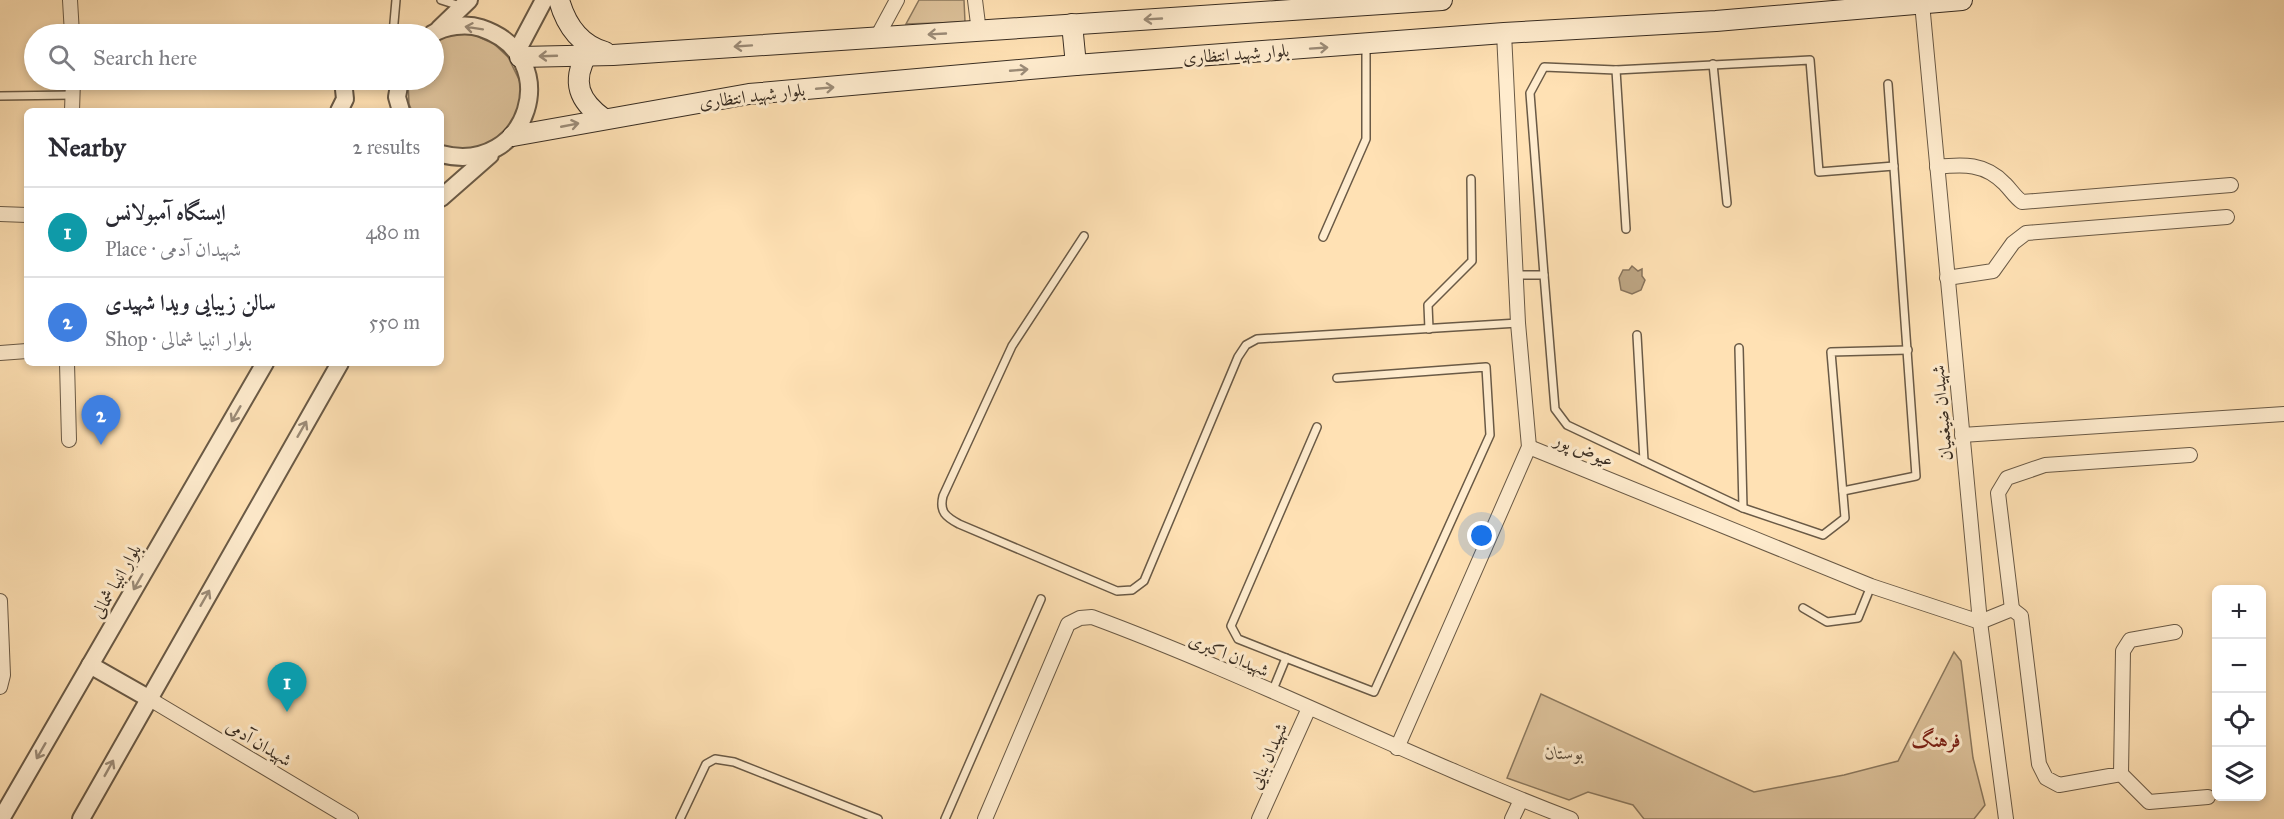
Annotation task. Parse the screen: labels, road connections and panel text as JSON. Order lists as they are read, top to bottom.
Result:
{
  "streets": {
    "main road": ["بلوار شهید انتظاری"],
    "street": [
      "شهیدان ضیغمیان",
      "عیوض پور",
      "بلوار انبیا شمالی",
      "شهیدان اکبری",
      "شهیدان آدمی",
      "شهیدان بنایی"
    ]
  },
  "crossings": [
    ["بلوار شهید انتظاری", "شهیدان ضیغمیان"],
    ["بلوار شهید انتظاری", "عیوض پور"],
    ["شهیدان ضیغمیان", "عیوض پور"],
    ["شهیدان اکبری", "شهیدان بنایی"]
  ],
  "districts": ["فرهنگ"],
  "parks": ["بوستان"],
  "page": {
    "search": "Search here",
    "heading": ["Nearby", "2 results"],
    "list": [
      {
        "mark": "1",
        "name": "ایستگاه آمبولانس",
        "note": "Place · شهیدان آدمی",
        "value": "480 m"
      },
      {
        "mark": "2",
        "name": "سالن زیبایی ویدا شهیدی",
        "note": "Shop · بلوار انبیا شمالی",
        "value": "550 m"
      }
    ],
    "pins": ["2", "1"],
    "map_buttons": ["+", "−"]
  }
}
